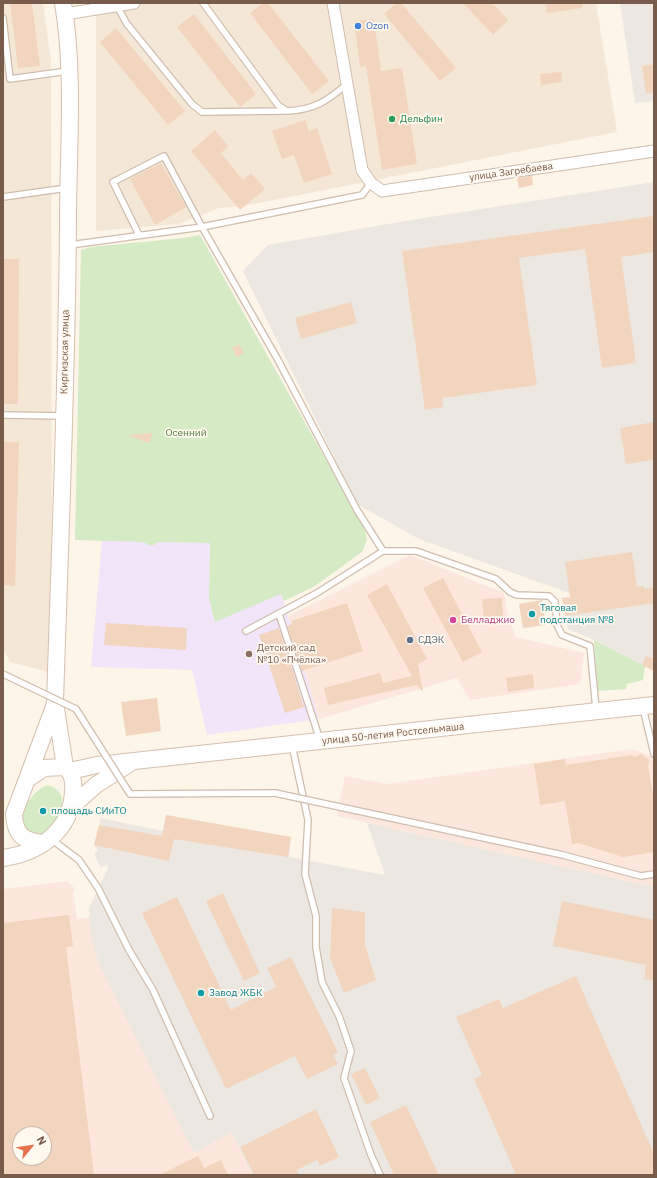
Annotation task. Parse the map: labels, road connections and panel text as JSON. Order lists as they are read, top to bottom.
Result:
{
  "streets": {
    "main road": ["Киргизская улица", "улица 50-летия Ростсельмаша"],
    "street": ["улица Загребаева"]
  },
  "parks": ["Осенний"],
  "places": [
    "Ozon",
    "Дельфин",
    "Тяговая подстанция №8",
    "Белладжио",
    "СДЭК",
    "Детский сад №10 «Пчёлка»",
    "площадь СИиТО",
    "Завод ЖБК"
  ],
  "north": "top right"
}
